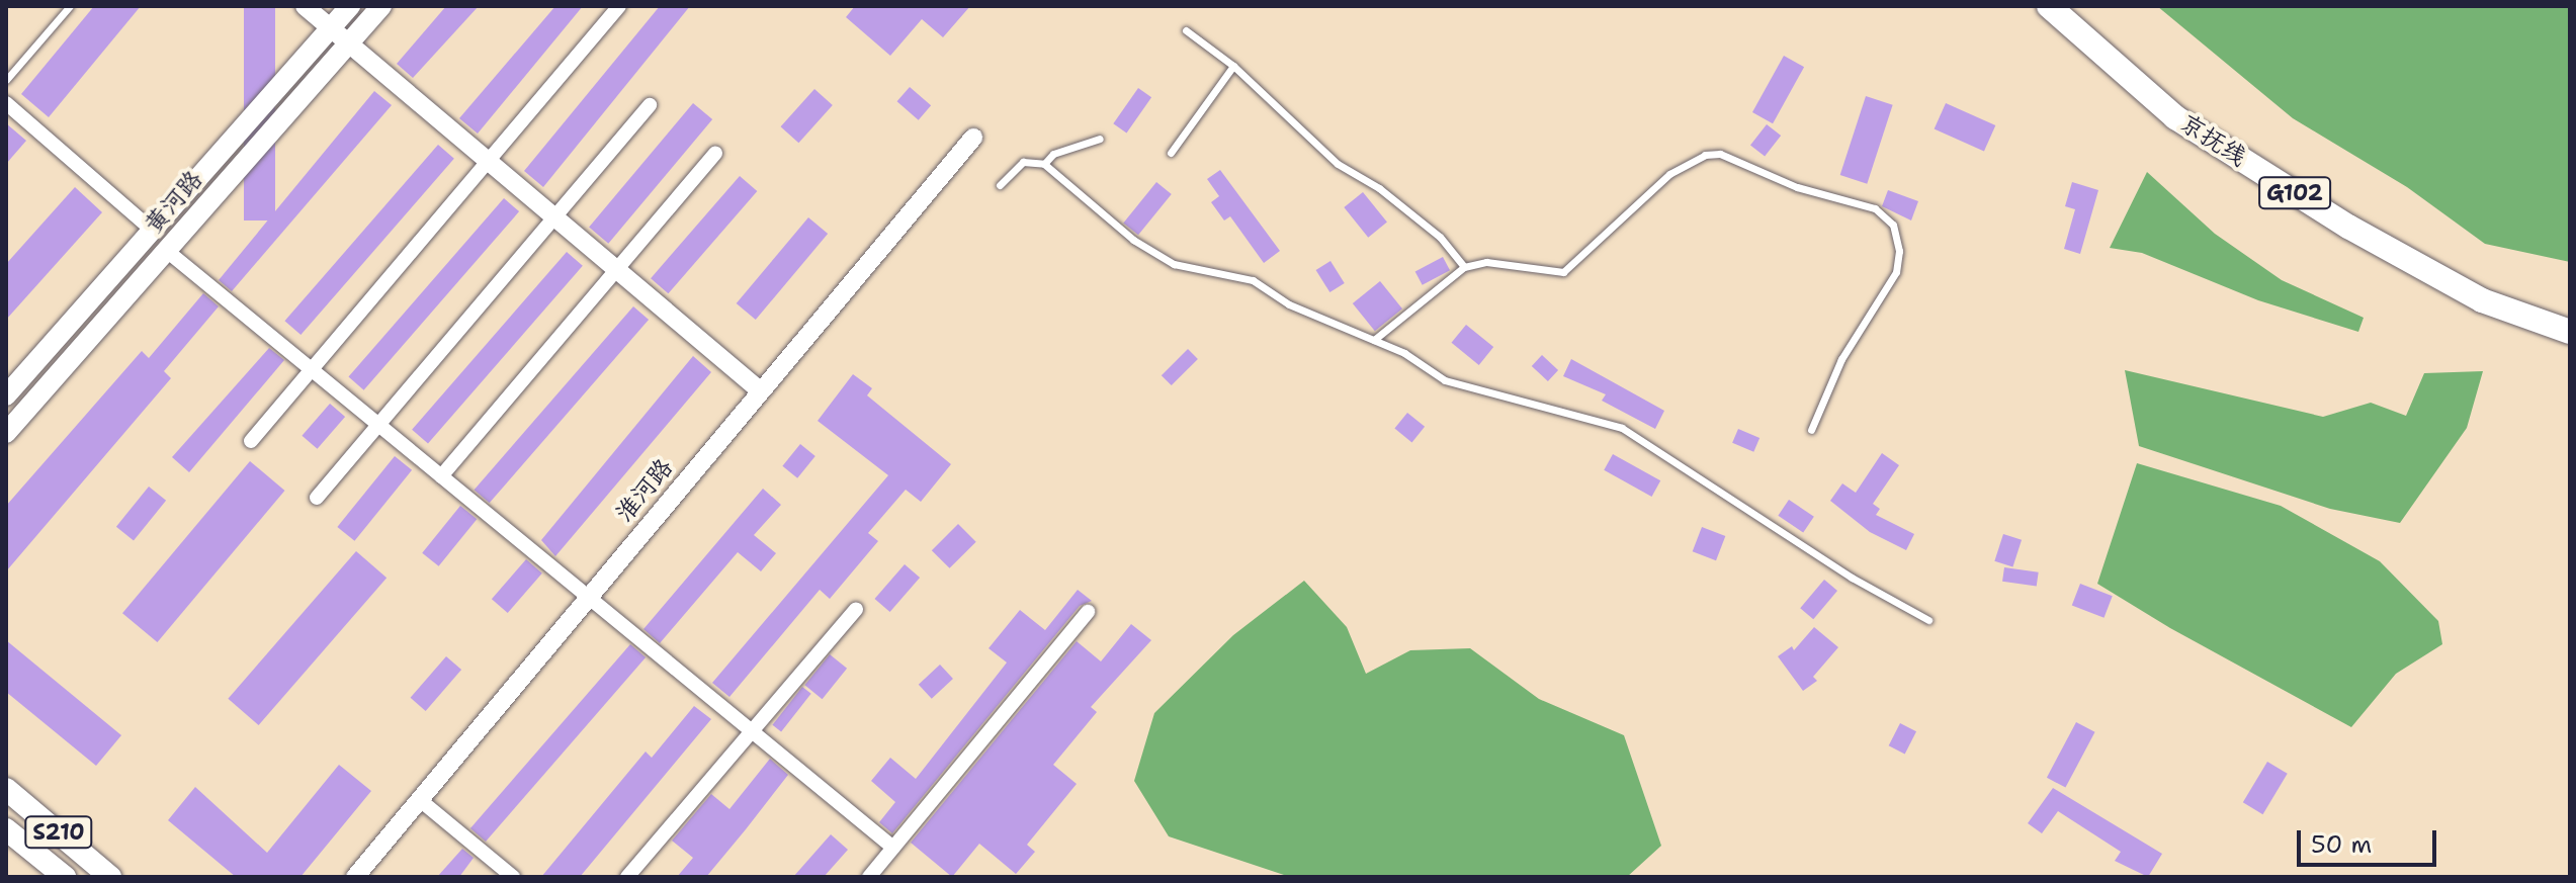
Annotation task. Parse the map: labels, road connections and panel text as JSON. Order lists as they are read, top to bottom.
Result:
{
  "streets": {
    "highway": ["京抚线", "G102"],
    "main road": ["黄河路", "S210"],
    "street": ["淮河路"]
  },
  "scale_bar": "50 m"
}
